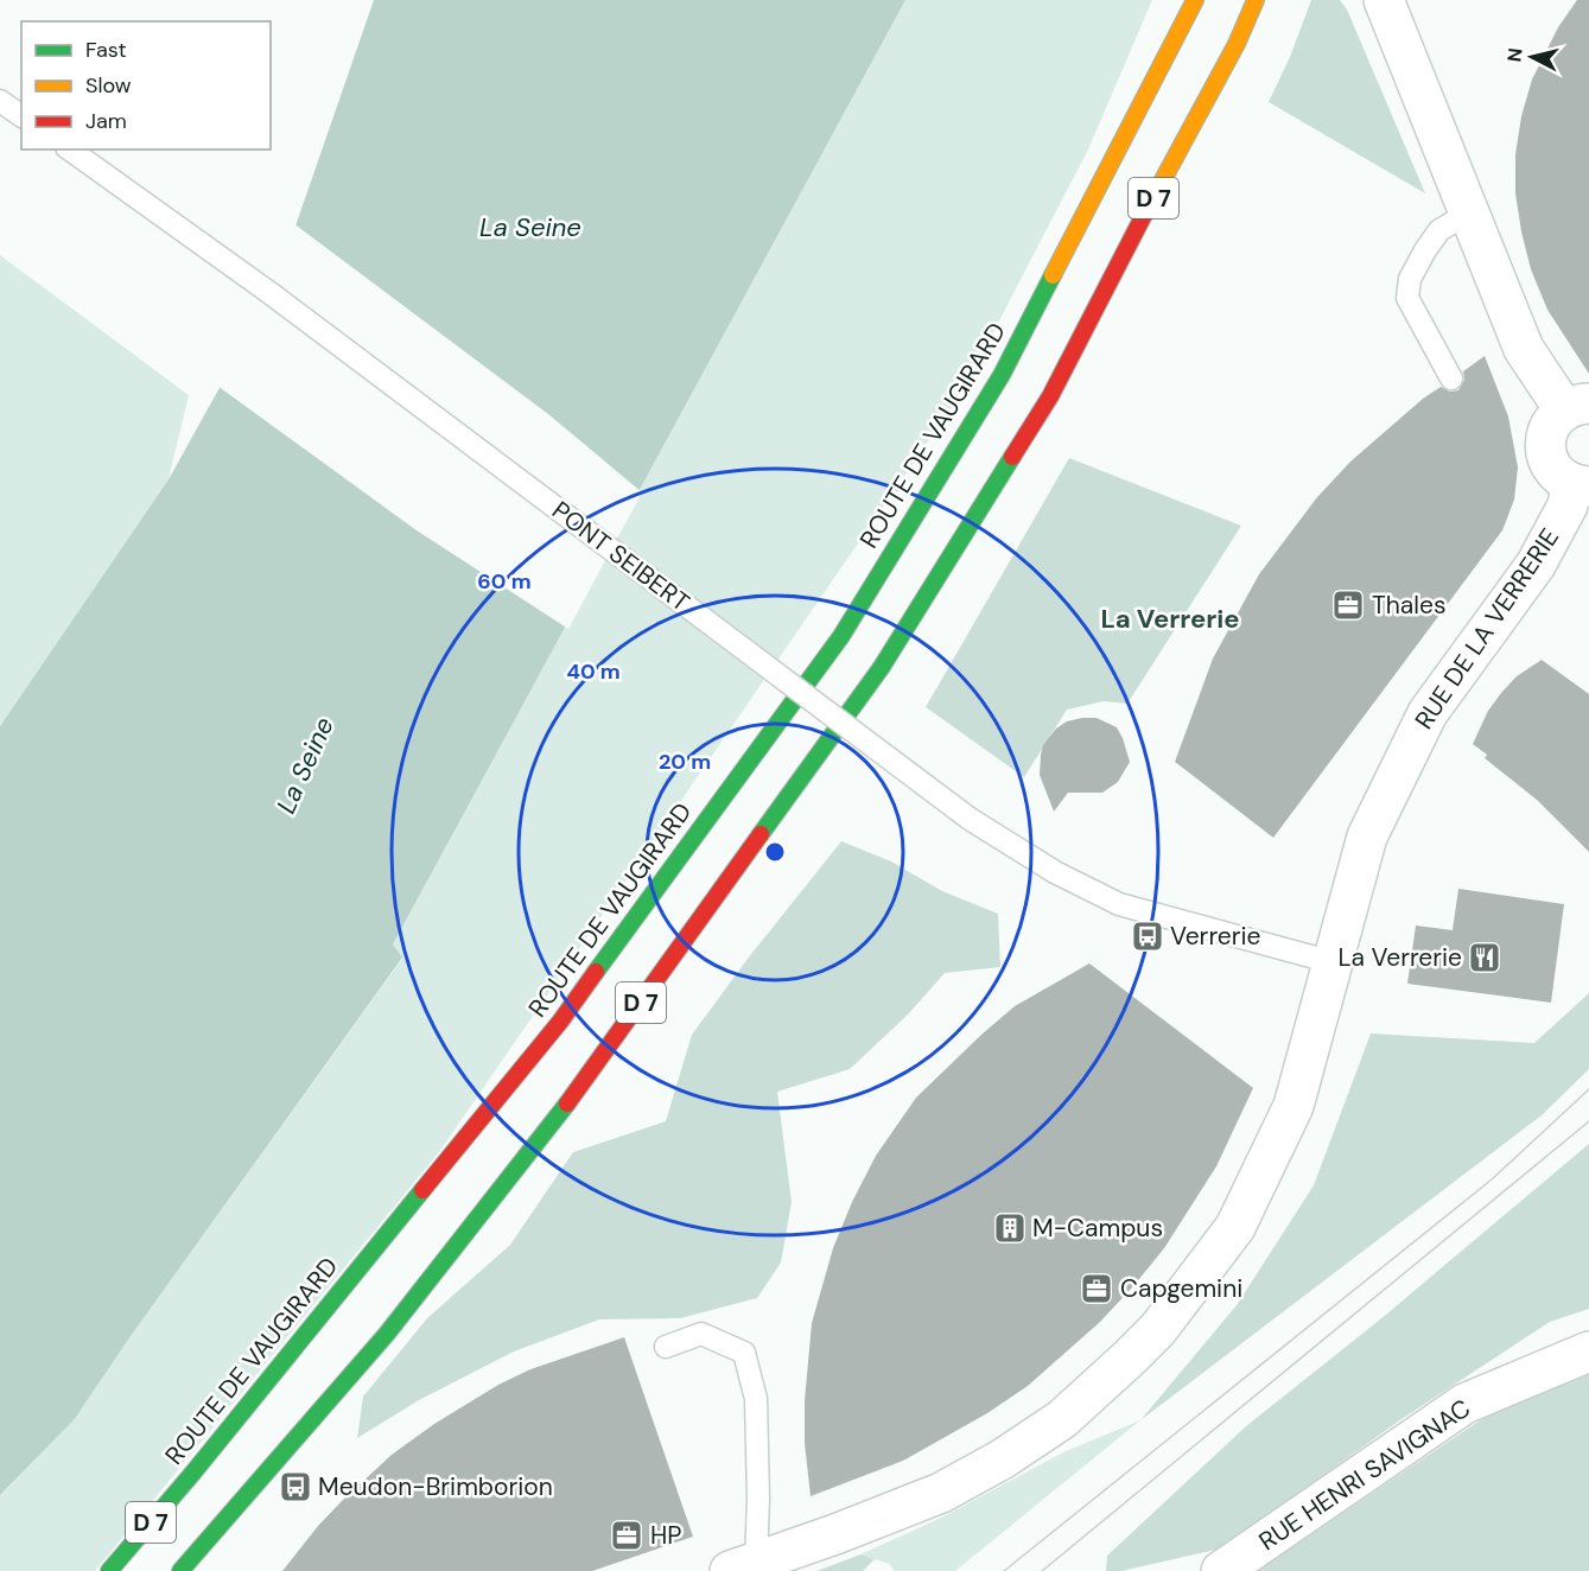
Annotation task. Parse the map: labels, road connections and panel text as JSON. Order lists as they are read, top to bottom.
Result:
{
  "streets": {
    "main road": ["D 7", "ROUTE DE VAUGIRARD"],
    "street": ["RUE DE LA VERRERIE", "RUE HENRI SAVIGNAC"],
    "lane": ["PONT SEIBERT"]
  },
  "crossings": [
    ["PONT SEIBERT", "RUE DE LA VERRERIE"]
  ],
  "districts": ["La Verrerie"],
  "water": ["La Seine"],
  "places": {
    "office": ["Thales", "Capgemini", "HP"],
    "bus stop": ["Verrerie", "Meudon-Brimborion"],
    "restaurant": ["La Verrerie"],
    "building": ["M-Campus"]
  },
  "legend": ["Fast", "Slow", "Jam"],
  "north": "left",
  "rings": ["60 m", "40 m", "20 m"]
}
